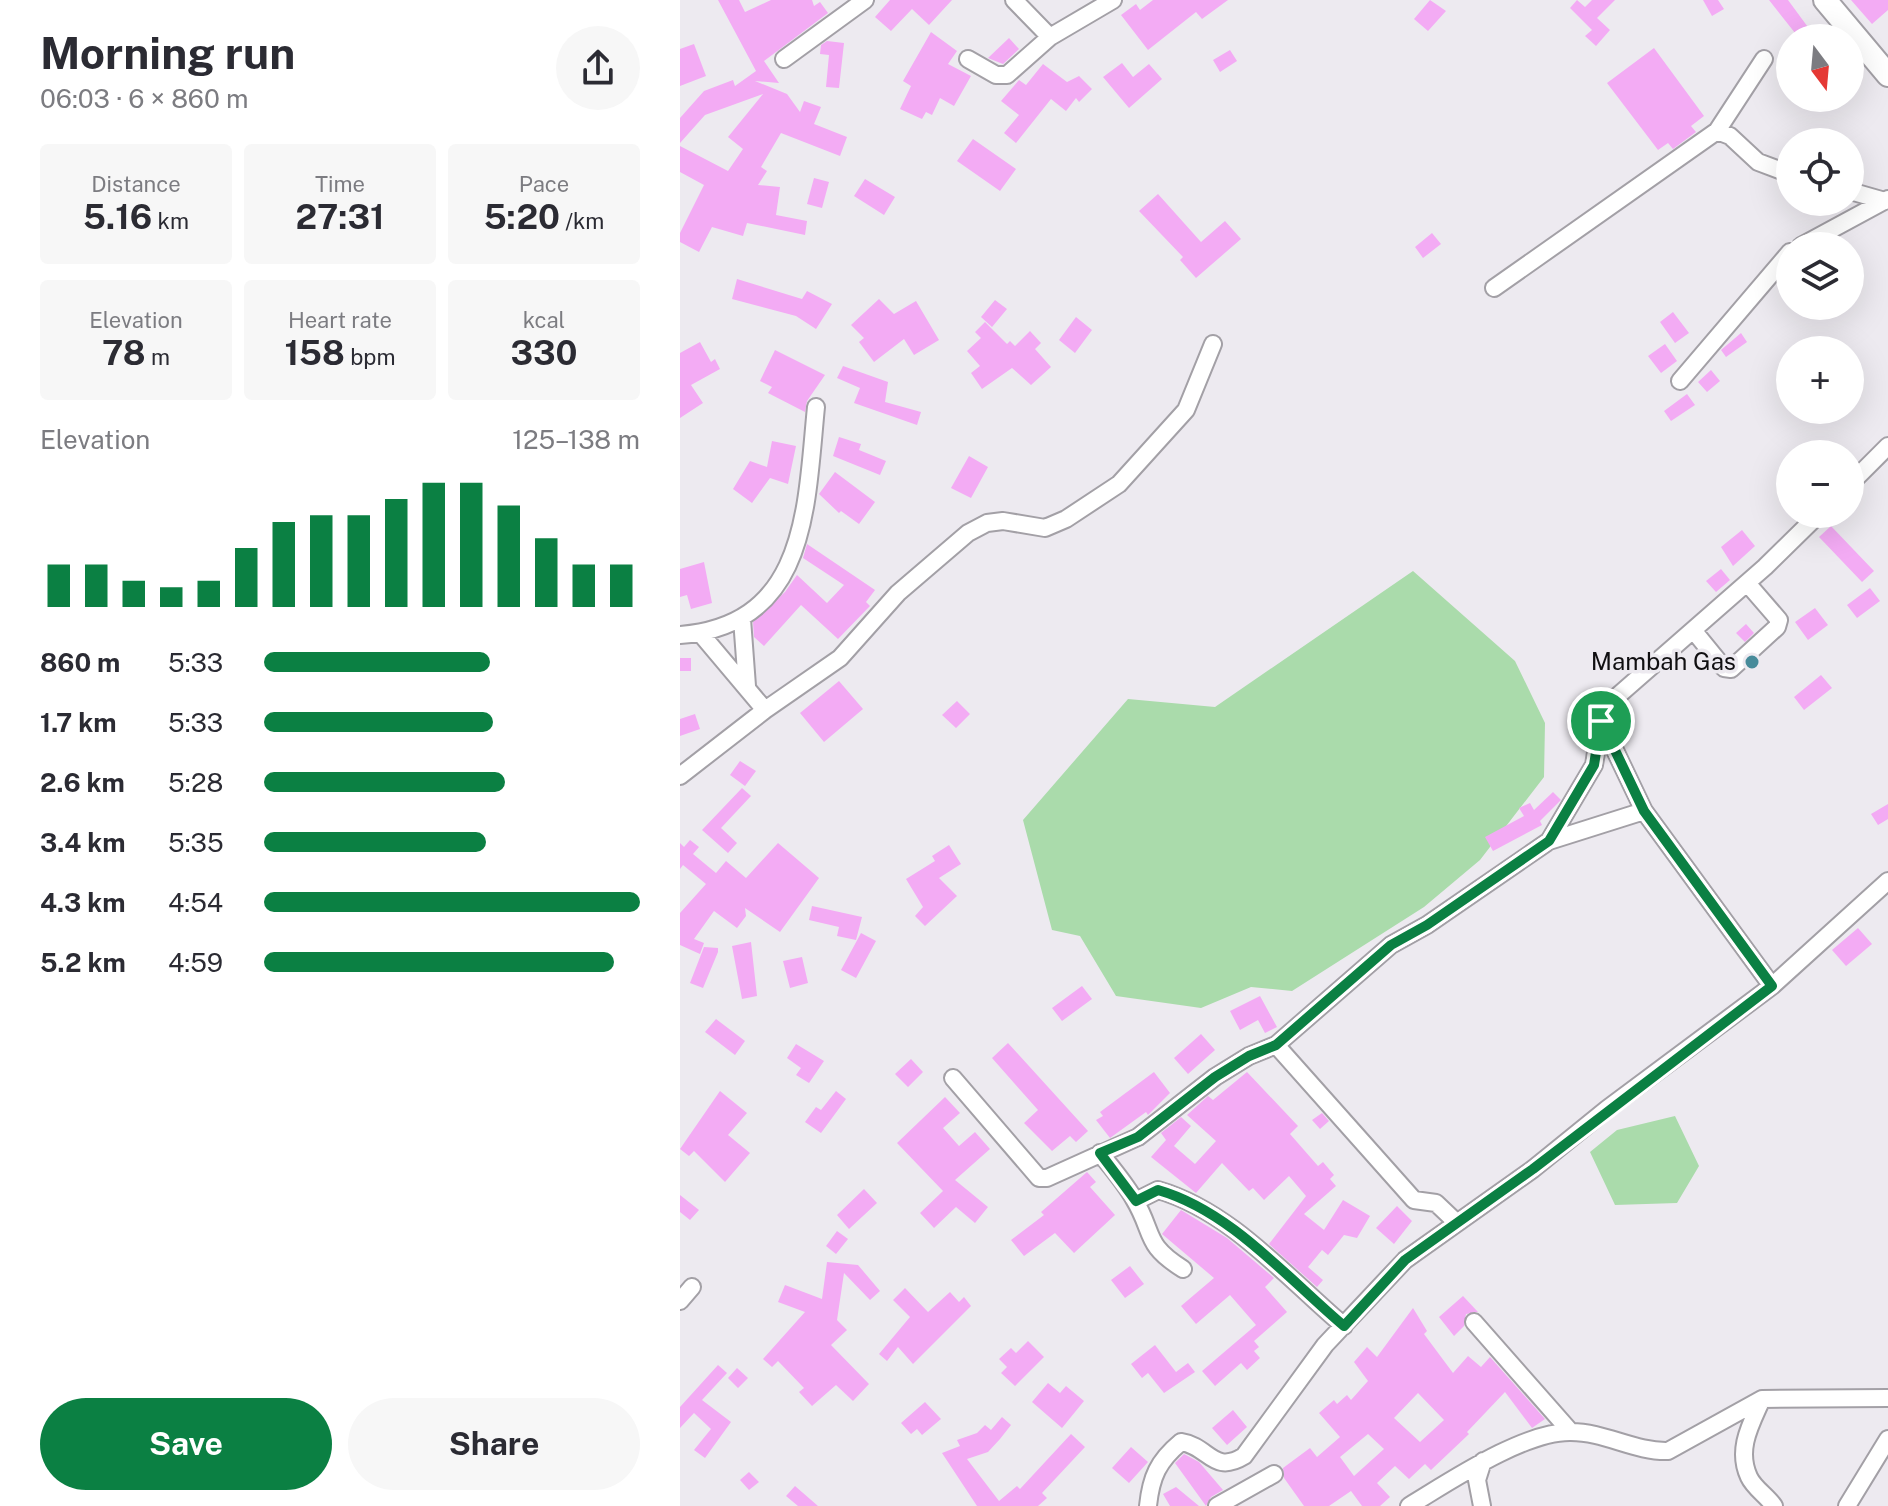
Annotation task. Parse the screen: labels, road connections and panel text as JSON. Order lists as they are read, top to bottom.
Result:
{
  "places": ["Mambah Gas"],
  "north": "bottom",
  "page": {
    "heading": ["Morning run", "06:03 · 6 × 860 m"],
    "map_buttons": ["+", "−"],
    "stats": [
      ["Distance", "5.16 km"],
      ["Time", "27:31"],
      ["Pace", "5:20 /km"],
      ["Elevation", "78 m"],
      ["Heart rate", "158 bpm"],
      ["kcal", "330"]
    ],
    "chart": ["Elevation", "125–138 m"],
    "list": [
      {
        "name": "860 m",
        "note": "5:33"
      },
      {
        "name": "1.7 km",
        "note": "5:33"
      },
      {
        "name": "2.6 km",
        "note": "5:28"
      },
      {
        "name": "3.4 km",
        "note": "5:35"
      },
      {
        "name": "4.3 km",
        "note": "4:54"
      },
      {
        "name": "5.2 km",
        "note": "4:59"
      }
    ],
    "buttons": ["Save", "Share"]
  }
}
